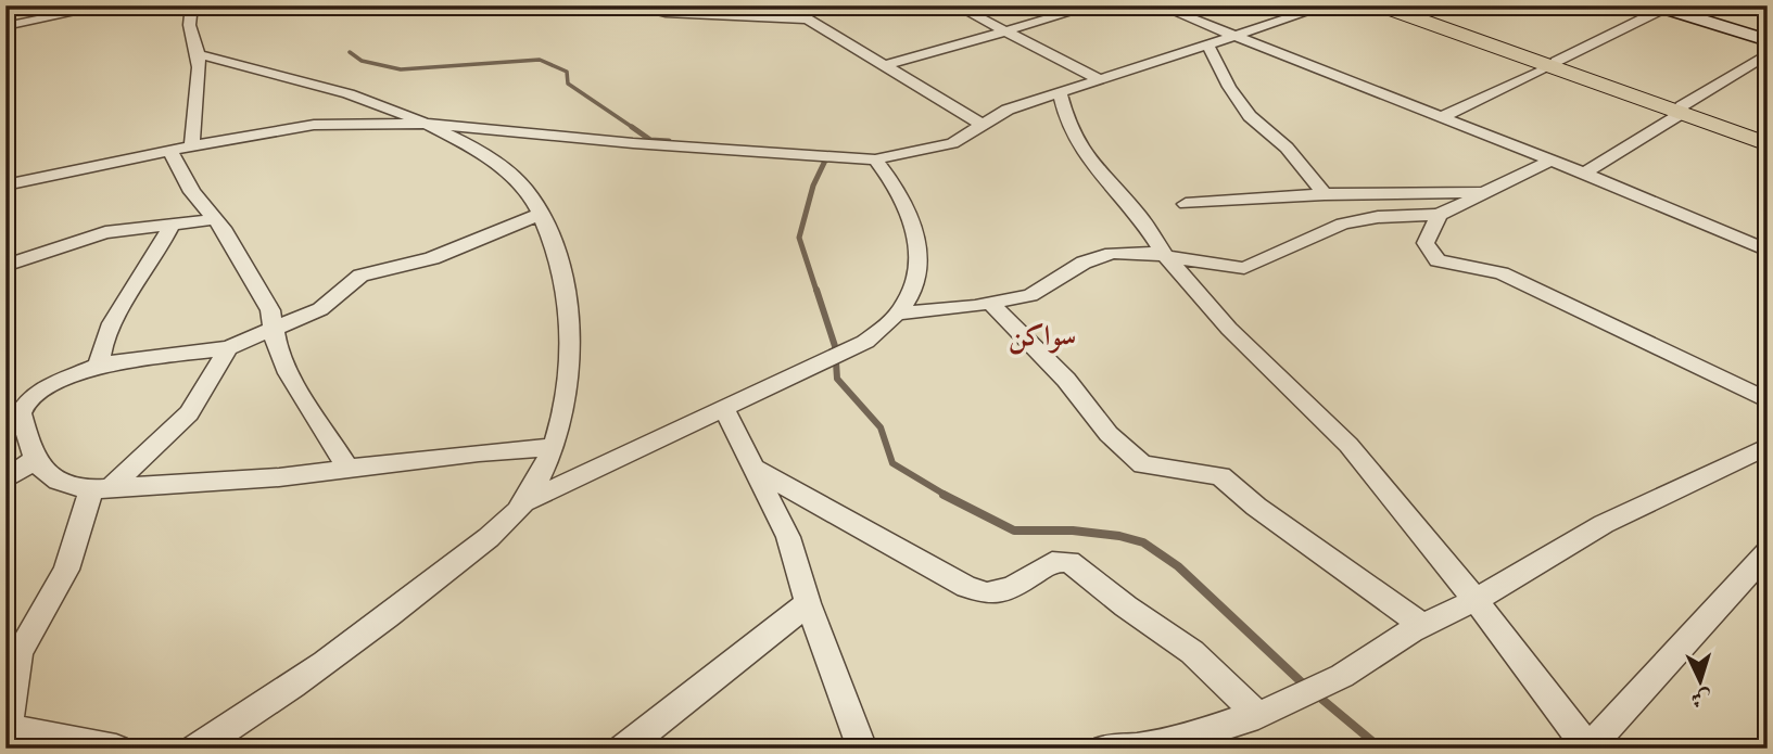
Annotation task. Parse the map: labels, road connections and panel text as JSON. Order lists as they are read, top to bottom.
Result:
{
  "districts": ["سواكن"],
  "north": "bottom"
}
